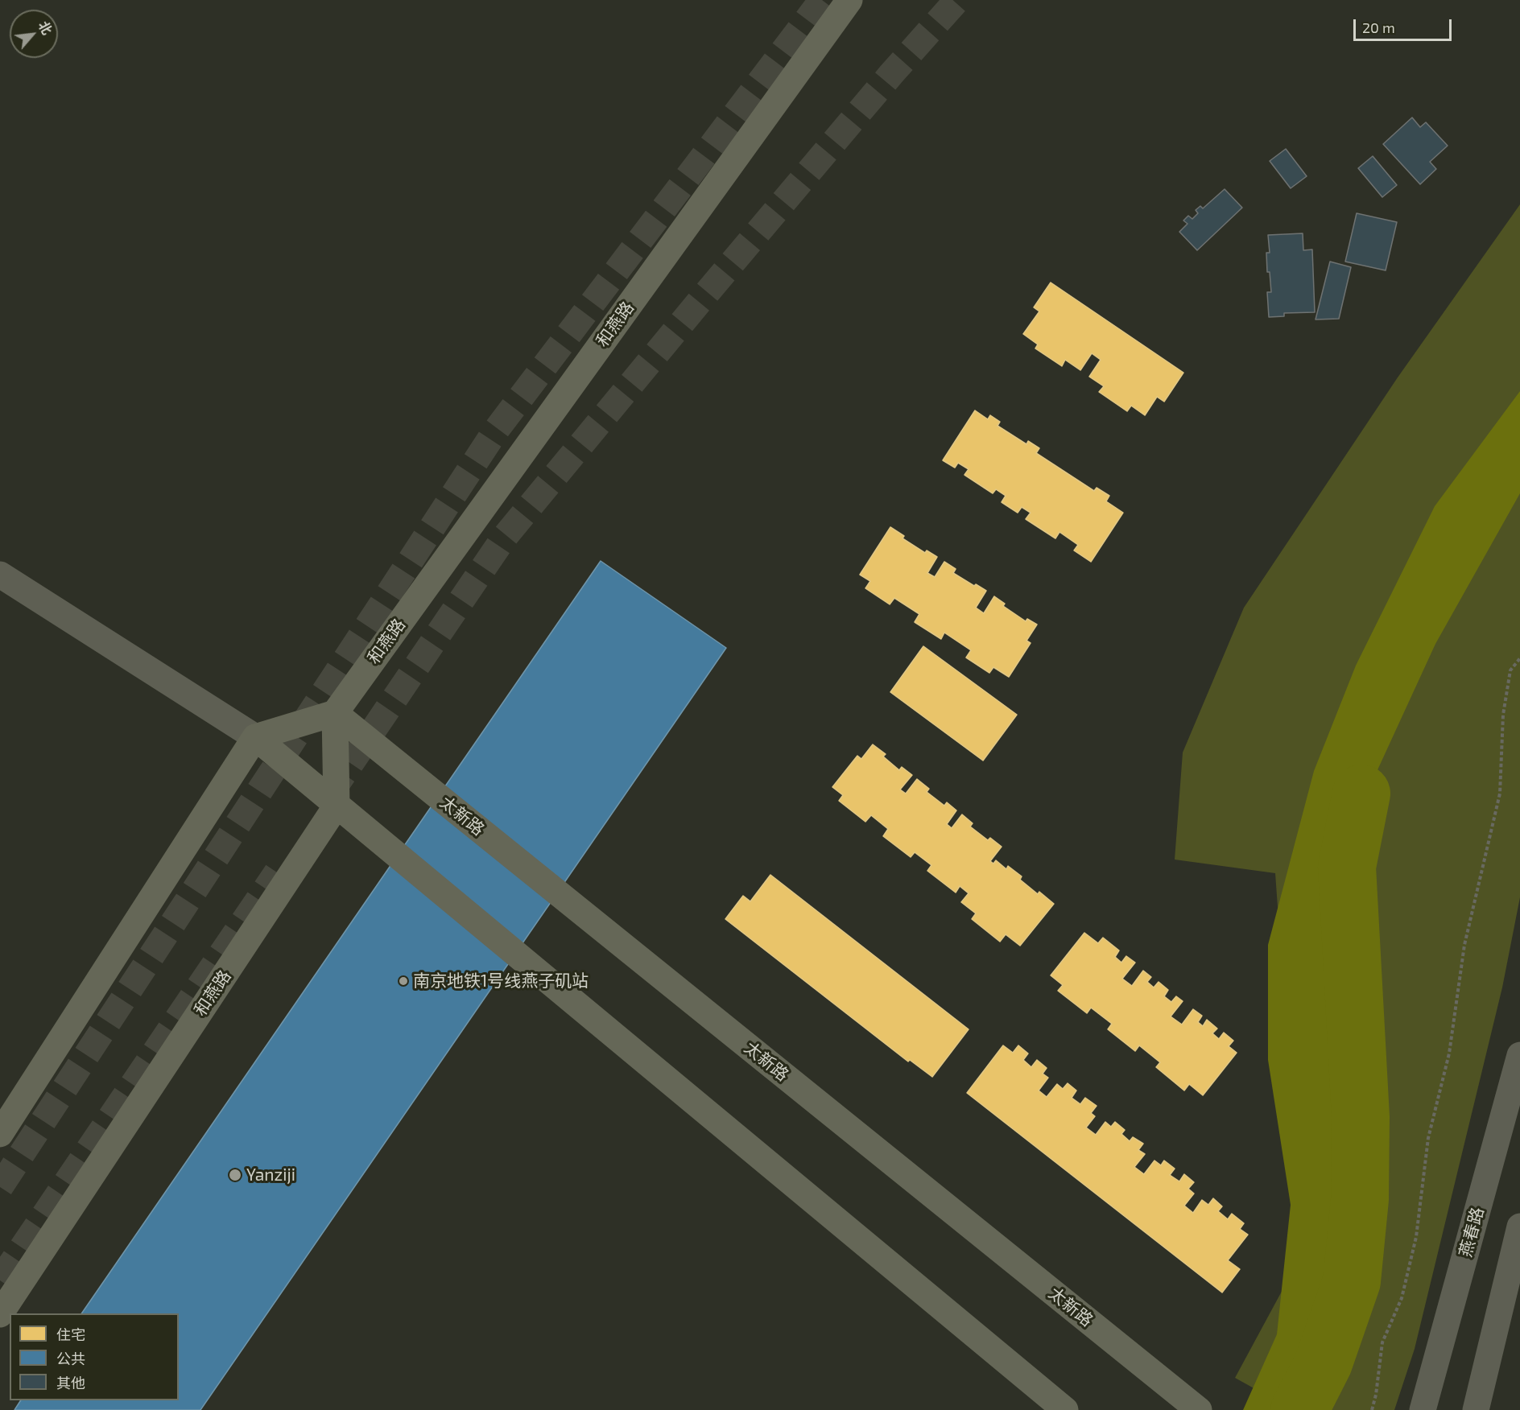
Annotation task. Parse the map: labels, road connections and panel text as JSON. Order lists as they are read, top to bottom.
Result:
{
  "streets": {
    "main road": ["和燕路", "太新路"],
    "street": ["燕春路"]
  },
  "crossings": [
    ["和燕路", "太新路"]
  ],
  "places": ["南京地铁1号线燕子矶站", "Yanziji"],
  "legend": ["住宅", "公共", "其他"],
  "scale_bar": "20 m",
  "north": "top right"
}
